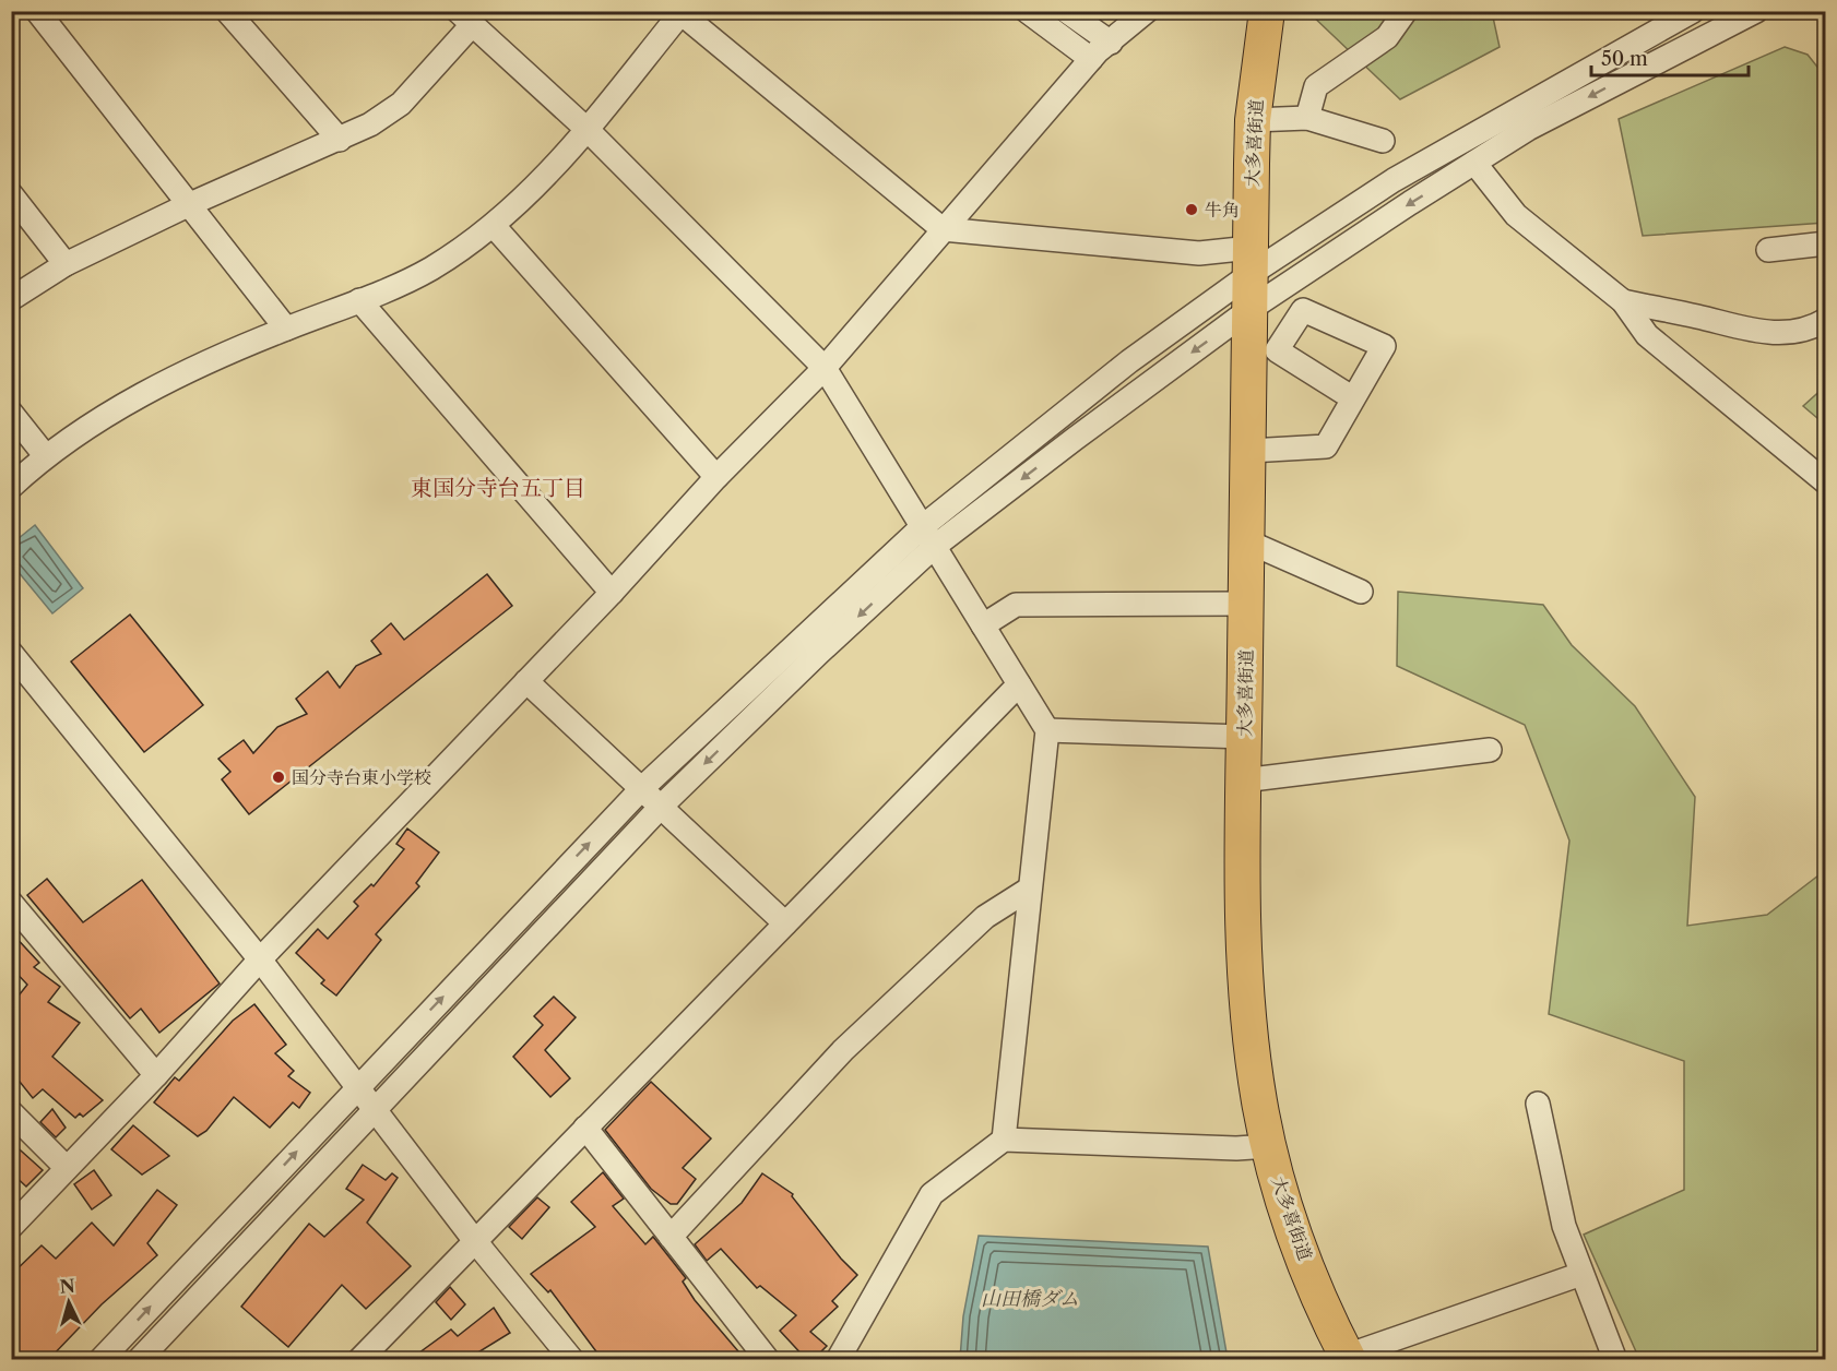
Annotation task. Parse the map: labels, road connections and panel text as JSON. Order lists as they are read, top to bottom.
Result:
{
  "streets": {
    "highway": ["大多喜街道"]
  },
  "districts": ["東国分寺台五丁目"],
  "water": ["山田橋ダム"],
  "places": ["牛角", "国分寺台東小学校"],
  "scale_bar": "50 m",
  "north": "top"
}
